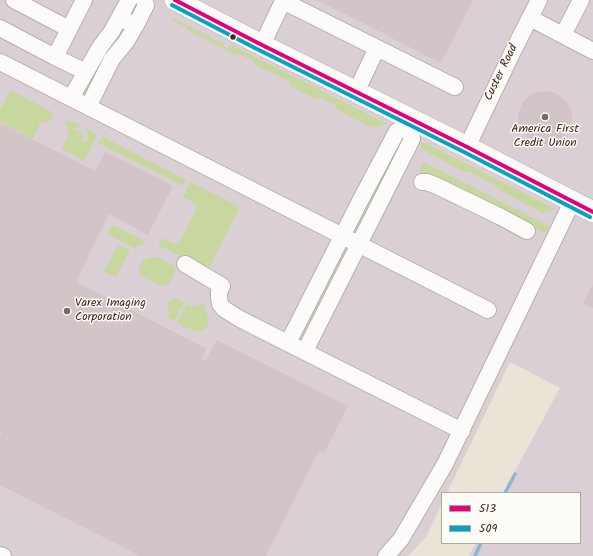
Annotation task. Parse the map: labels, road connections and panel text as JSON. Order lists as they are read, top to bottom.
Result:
{
  "streets": {
    "street": ["Custer Road"]
  },
  "places": ["America First Credit Union", "Varex Imaging Corporation"],
  "lines": ["transit line 513", "transit line 509"],
  "legend": ["513", "509"]
}
